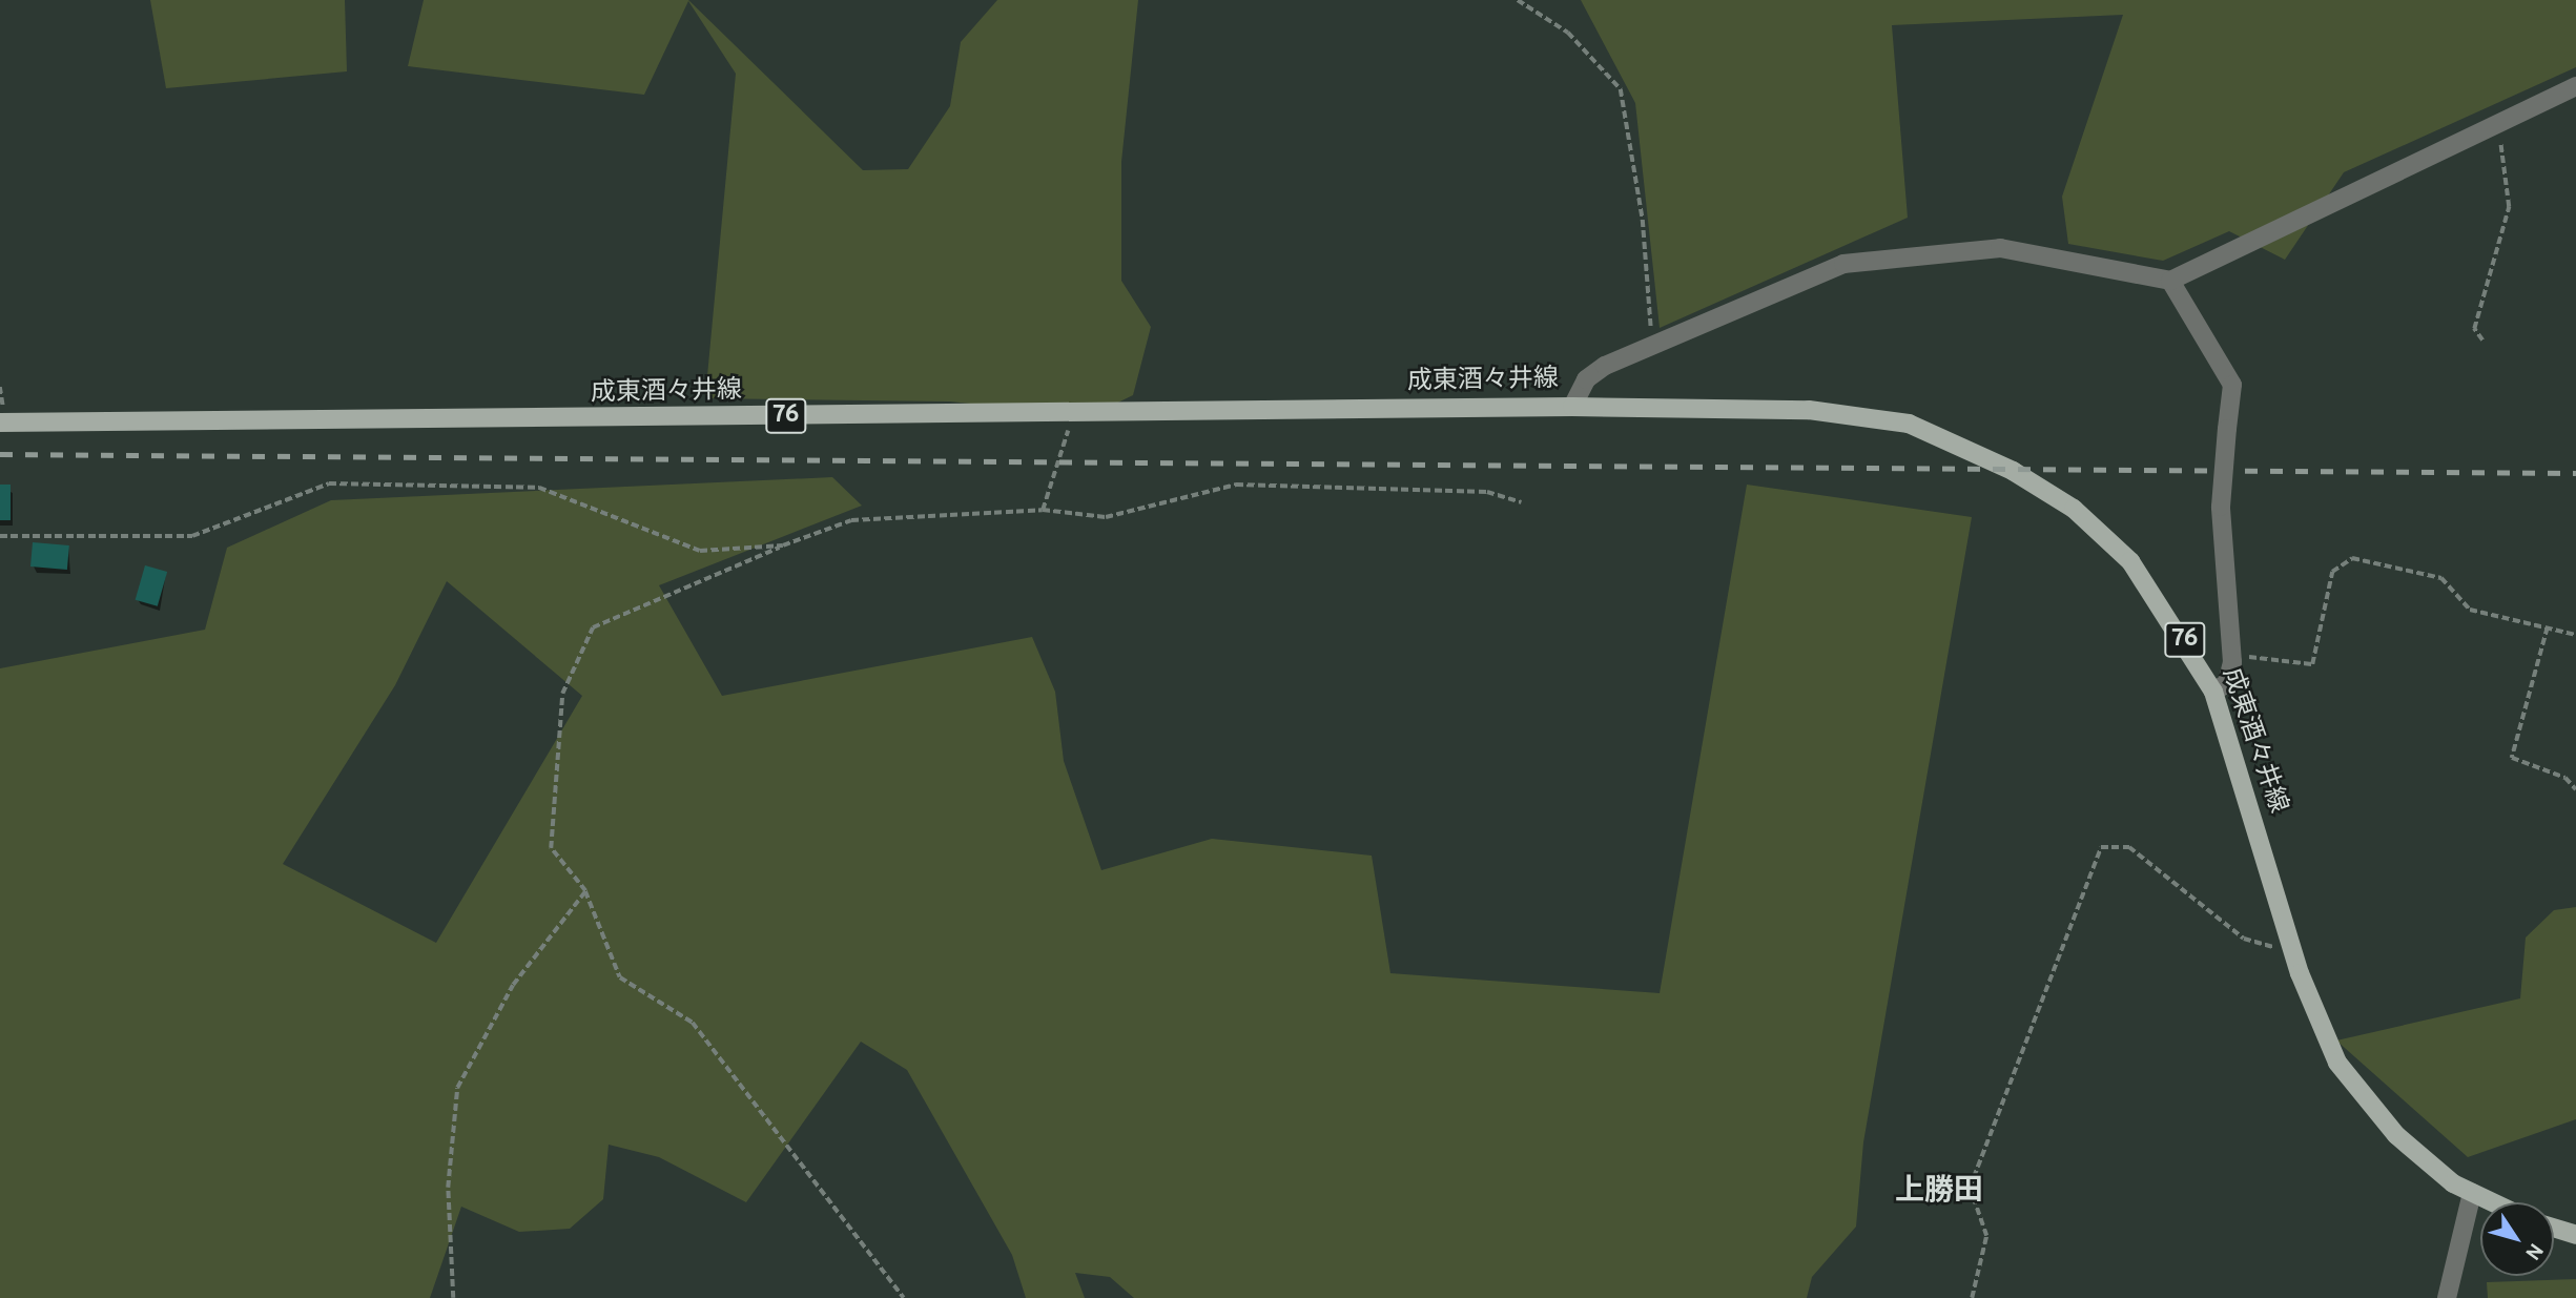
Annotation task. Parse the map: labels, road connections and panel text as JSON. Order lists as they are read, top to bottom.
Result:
{
  "streets": {
    "main road": ["成東酒々井線", "76"]
  },
  "districts": ["上勝田"],
  "north": "bottom right"
}
